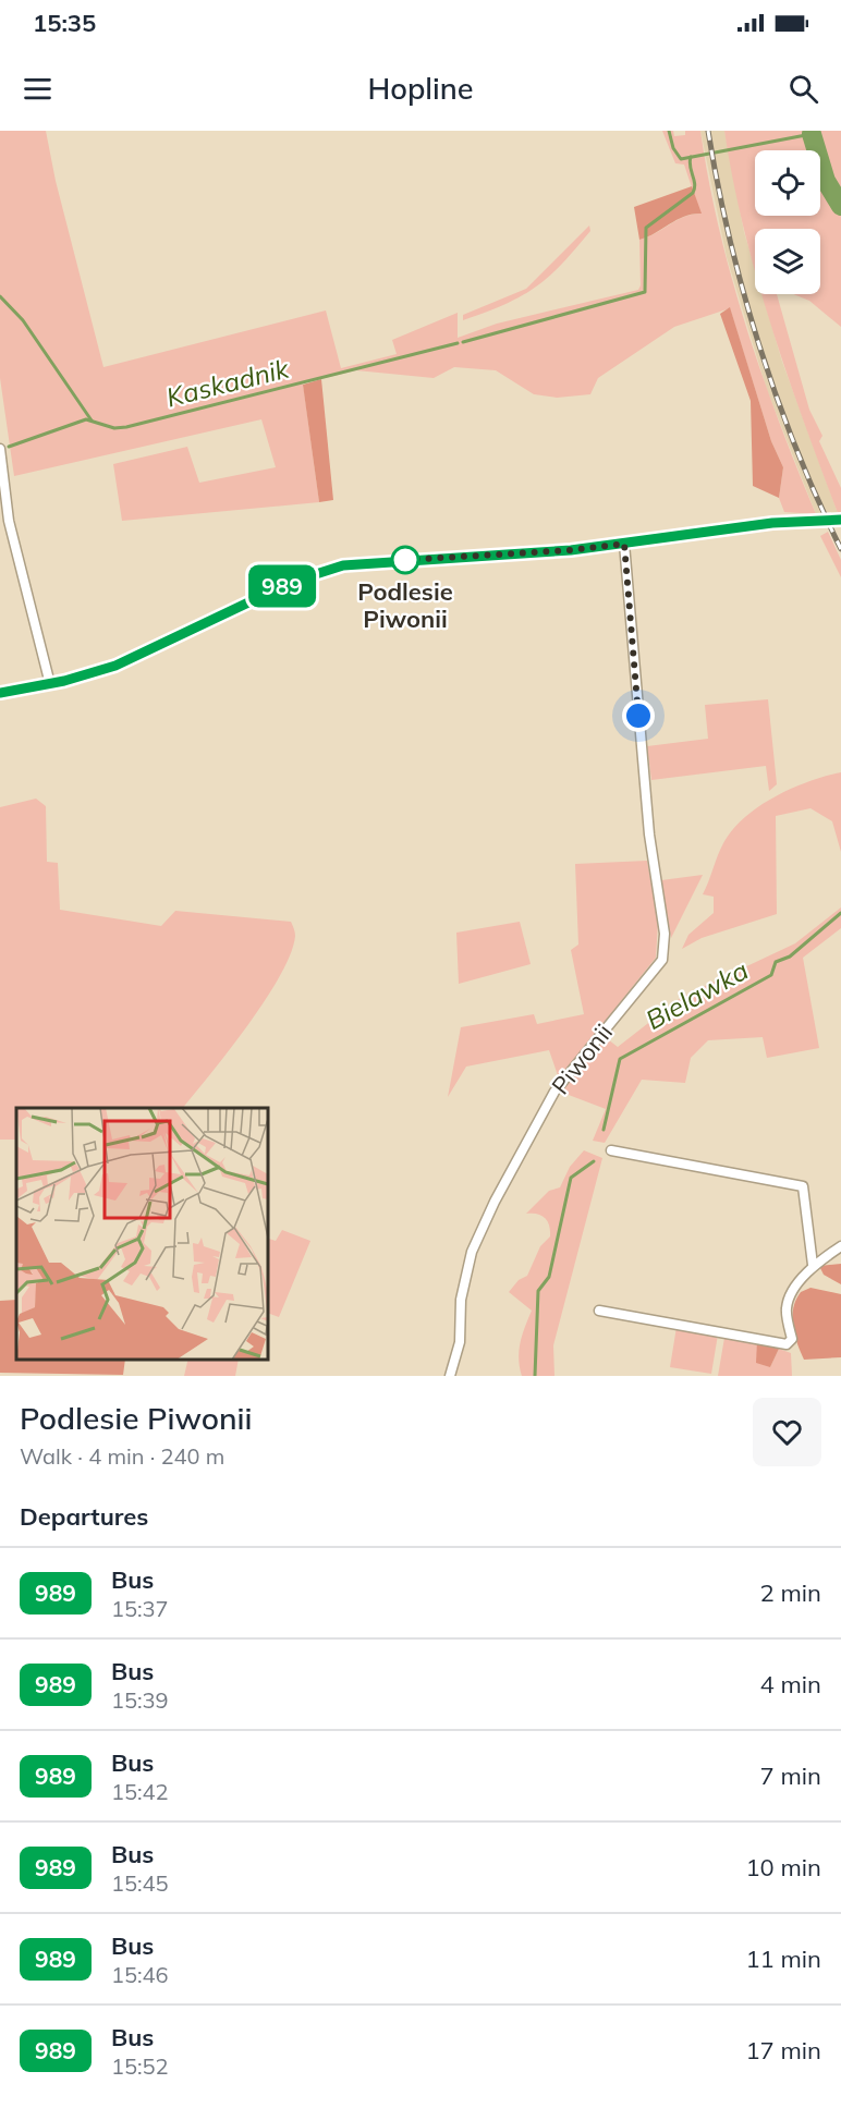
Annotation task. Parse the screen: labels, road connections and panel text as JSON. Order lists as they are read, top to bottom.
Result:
{
  "streets": {
    "street": ["Piwonii"]
  },
  "water": ["Kaskadnik", "Bielawka"],
  "places": ["Podlesie Piwonii"],
  "lines": ["bus line 989"],
  "page": {
    "status": "15:35",
    "header": "Hopline",
    "on_map": "989",
    "heading": [
      ["Podlesie Piwonii", "Walk · 4 min · 240 m"],
      "Departures"
    ],
    "list": [
      {
        "mark": "989",
        "name": "Bus",
        "note": "15:37",
        "value": "2 min"
      },
      {
        "mark": "989",
        "name": "Bus",
        "note": "15:39",
        "value": "4 min"
      },
      {
        "mark": "989",
        "name": "Bus",
        "note": "15:42",
        "value": "7 min"
      },
      {
        "mark": "989",
        "name": "Bus",
        "note": "15:45",
        "value": "10 min"
      },
      {
        "mark": "989",
        "name": "Bus",
        "note": "15:46",
        "value": "11 min"
      },
      {
        "mark": "989",
        "name": "Bus",
        "note": "15:52",
        "value": "17 min"
      }
    ]
  }
}
